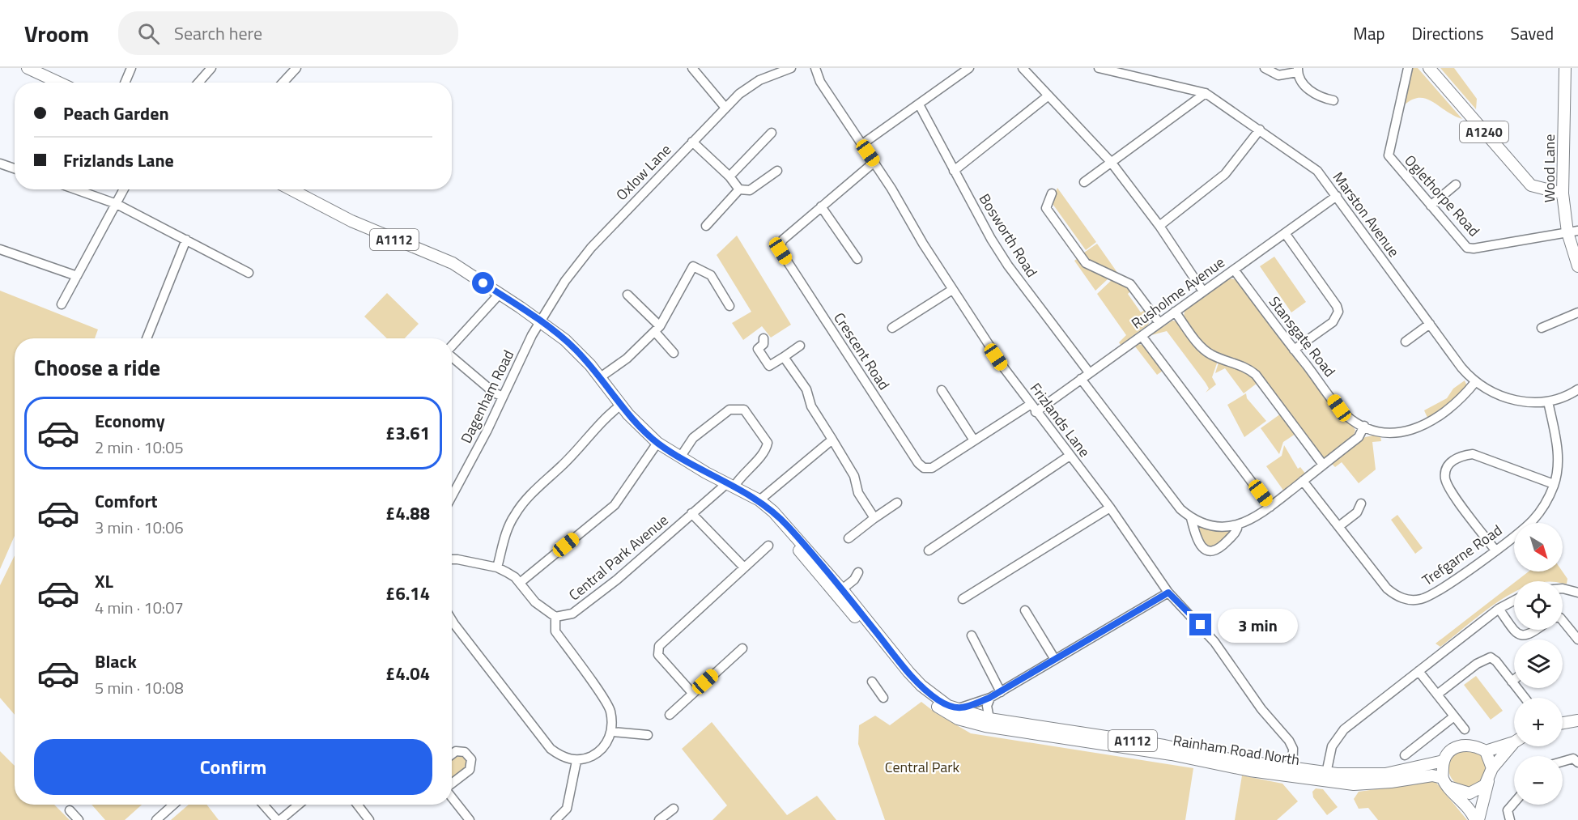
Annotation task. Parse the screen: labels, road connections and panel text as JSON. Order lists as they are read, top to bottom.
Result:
{
  "streets": {
    "main road": [
      "A1240",
      "Wood Lane",
      "A1112",
      "Rainham Road North"
    ],
    "street": [
      "Oxlow Lane",
      "Oglethorpe Road",
      "Marston Avenue",
      "Bosworth Road",
      "Rusholme Avenue",
      "Stansgate Road",
      "Crescent Road",
      "Dagenham Road",
      "Frizlands Lane",
      "Trefgarne Road",
      "Central Park Avenue"
    ]
  },
  "crossings": [
    ["A1240", "Wood Lane"],
    ["Wood Lane", "Oglethorpe Road"],
    ["Oxlow Lane", "A1112"],
    ["Oxlow Lane", "Dagenham Road"],
    ["Oxlow Lane", "Rainham Road North"],
    ["Marston Avenue", "Rusholme Avenue"],
    ["Marston Avenue", "Stansgate Road"],
    ["Marston Avenue", "Trefgarne Road"],
    ["Bosworth Road", "Rusholme Avenue"],
    ["A1112", "Dagenham Road"],
    ["A1112", "Rainham Road North"],
    ["Rusholme Avenue", "Stansgate Road"],
    ["Rusholme Avenue", "Crescent Road"],
    ["Rusholme Avenue", "Frizlands Lane"],
    ["Crescent Road", "Frizlands Lane"],
    ["Dagenham Road", "Rainham Road North"],
    ["Frizlands Lane", "Rainham Road North"],
    ["Central Park Avenue", "Rainham Road North"]
  ],
  "parks": ["Central Park"],
  "north": "bottom right",
  "page": {
    "header": "Vroom",
    "search": "Search here",
    "nav": ["Map", "Directions", "Saved"],
    "banner": ["Peach Garden", "Frizlands Lane"],
    "heading": "Choose a ride",
    "list": [
      {
        "name": "Economy",
        "note": "2 min · 10:05",
        "value": "£3.61"
      },
      {
        "name": "Comfort",
        "note": "3 min · 10:06",
        "value": "£4.88"
      },
      {
        "name": "XL",
        "note": "4 min · 10:07",
        "value": "£6.14"
      },
      {
        "name": "Black",
        "note": "5 min · 10:08",
        "value": "£4.04"
      }
    ],
    "map_buttons": ["+", "−"],
    "bubble": "3 min",
    "buttons": "Confirm"
  }
}
